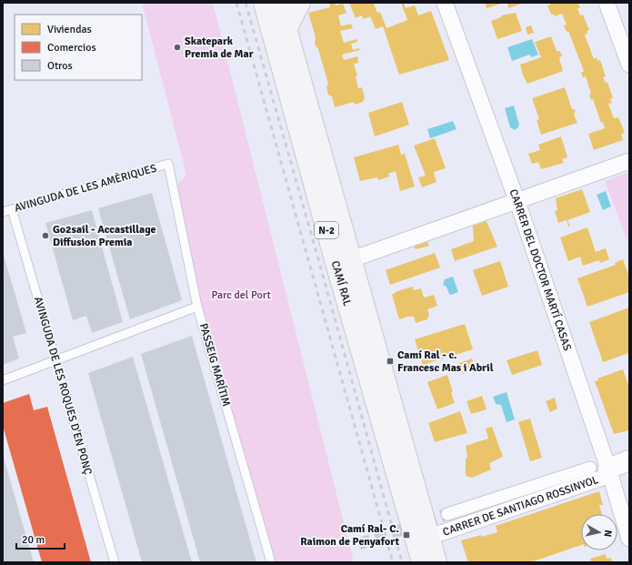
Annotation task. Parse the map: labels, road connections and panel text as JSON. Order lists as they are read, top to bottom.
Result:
{
  "streets": {
    "main road": ["N-2", "CAMÍ RAL"],
    "street": ["CARRER DEL DOCTOR MARTÍ CASAS", "CARRER DE SANTIAGO ROSSINYOL"],
    "lane": ["AVINGUDA DE LES AMÈRIQUES", "PASSEIG MARÍTIM", "AVINGUDA DE LES ROQUES D'EN PONÇ"]
  },
  "crossings": [
    ["AVINGUDA DE LES AMÈRIQUES", "PASSEIG MARÍTIM"],
    ["AVINGUDA DE LES AMÈRIQUES", "AVINGUDA DE LES ROQUES D'EN PONÇ"],
    ["CARRER DEL DOCTOR MARTÍ CASAS", "CARRER DE SANTIAGO ROSSINYOL"],
    ["CAMÍ RAL", "CARRER DE SANTIAGO ROSSINYOL"]
  ],
  "parks": ["Parc del Port"],
  "places": {
    "other": ["Skatepark Premia de Mar", "Go2sail - Accastillage Diffusion Premia"],
    "transit": ["Camí Ral - c. Francesc Mas i Abril", "Camí Ral- C. Raimon de Penyafort"]
  },
  "legend": ["Viviendas", "Comercios", "Otros"],
  "scale_bar": "20 m",
  "north": "right"
}
